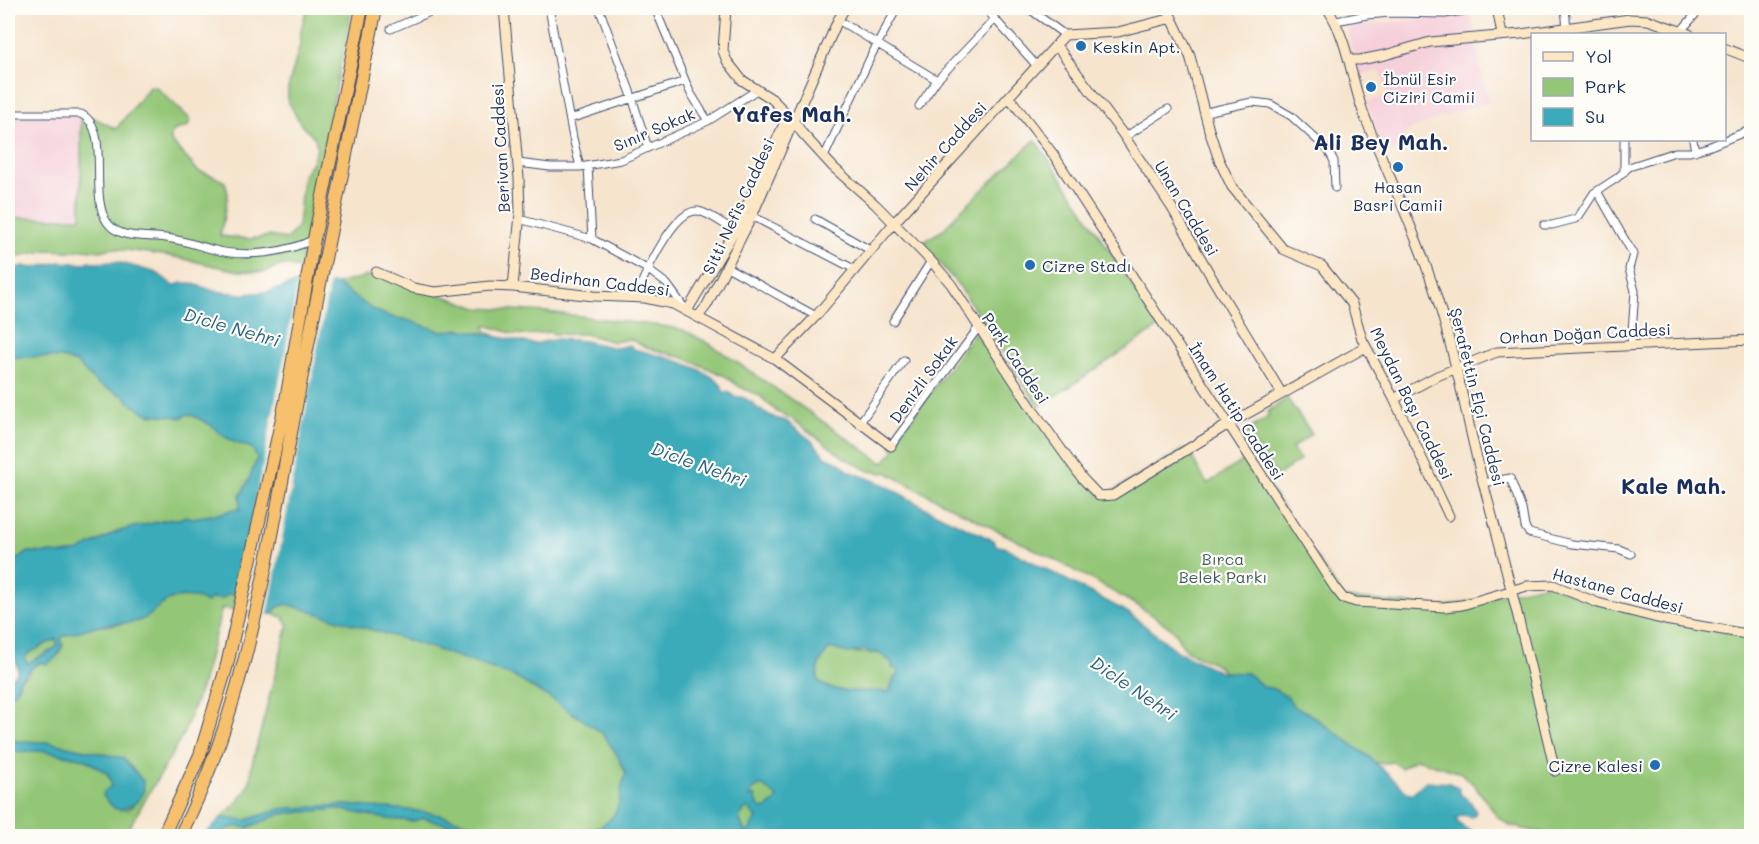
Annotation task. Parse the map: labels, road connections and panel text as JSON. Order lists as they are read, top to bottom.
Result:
{
  "streets": {
    "street": [
      "Sınır Sokak",
      "Nehir Caddesi",
      "Berivan Caddesi",
      "Sitti Nefis Caddesi",
      "Unan Caddesi",
      "Bedirhan Caddesi",
      "Orhan Doğan Caddesi",
      "Park Caddesi",
      "Denizli Sokak",
      "Şerafettin Elçi Caddesi",
      "Meydan Başı Caddesi",
      "İmam Hatip Caddesi",
      "Hastane Caddesi"
    ]
  },
  "crossings": [
    ["Sınır Sokak", "Berivan Caddesi"],
    ["Sınır Sokak", "Park Caddesi"],
    ["Nehir Caddesi", "Unan Caddesi"],
    ["Nehir Caddesi", "Bedirhan Caddesi"],
    ["Nehir Caddesi", "Park Caddesi"],
    ["Nehir Caddesi", "İmam Hatip Caddesi"],
    ["Berivan Caddesi", "Bedirhan Caddesi"],
    ["Sitti Nefis Caddesi", "Bedirhan Caddesi"],
    ["Sitti Nefis Caddesi", "Park Caddesi"],
    ["Unan Caddesi", "Park Caddesi"],
    ["Bedirhan Caddesi", "Denizli Sokak"],
    ["Orhan Doğan Caddesi", "Şerafettin Elçi Caddesi"],
    ["Orhan Doğan Caddesi", "Meydan Başı Caddesi"],
    ["Park Caddesi", "Denizli Sokak"],
    ["Park Caddesi", "Meydan Başı Caddesi"],
    ["Park Caddesi", "İmam Hatip Caddesi"],
    ["Şerafettin Elçi Caddesi", "İmam Hatip Caddesi"],
    ["Şerafettin Elçi Caddesi", "Hastane Caddesi"],
    ["İmam Hatip Caddesi", "Hastane Caddesi"]
  ],
  "districts": ["Yafes Mah.", "Ali Bey Mah.", "Kale Mah."],
  "water": ["Dicle Nehri"],
  "parks": ["Bırca Belek Parkı"],
  "places": [
    "Keskin Apt.",
    "İbnül Esir Ciziri Camii",
    "Hasan Basri Camii",
    "Cizre Stadı",
    "Cizre Kalesi"
  ],
  "legend": ["Yol", "Park", "Su"]
}
